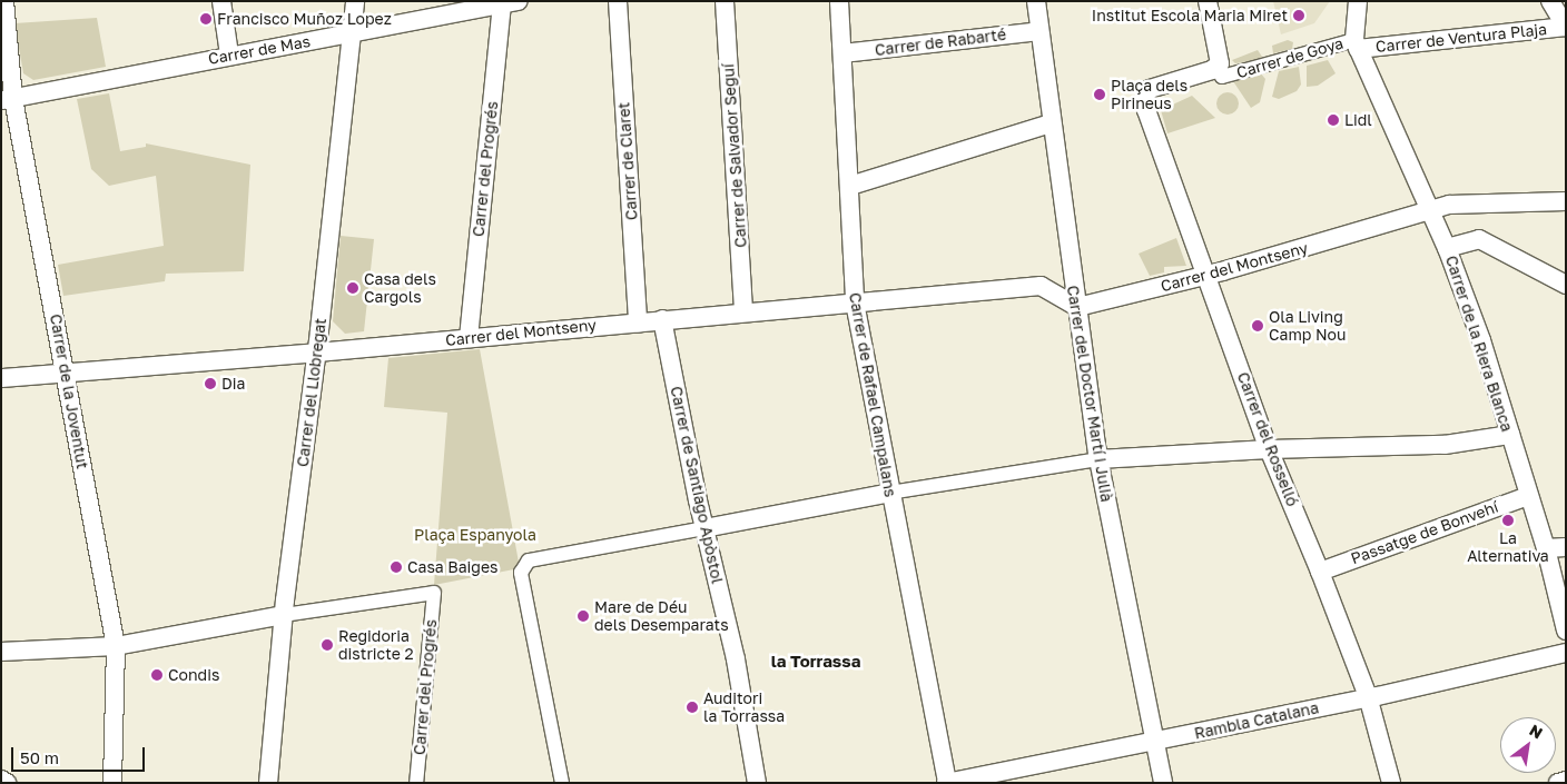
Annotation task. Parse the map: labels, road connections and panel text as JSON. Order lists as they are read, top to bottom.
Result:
{
  "streets": {
    "street": [
      "Carrer de Ventura Plaja",
      "Carrer de Rabarté",
      "Carrer de Mas",
      "Carrer de Goya",
      "Carrer de Salvador Seguí",
      "Carrer de Claret",
      "Carrer del Progrés",
      "Carrer del Montseny",
      "Carrer de la Riera Blanca",
      "Carrer de la Joventut",
      "Carrer del Llobregat",
      "Carrer del Doctor Martí i Julià",
      "Carrer de Rafael Campalans",
      "Carrer del Rosselló",
      "Carrer de Santiago Apòstol",
      "Passatge de Bonvehí",
      "Rambla Catalana"
    ]
  },
  "crossings": [
    ["Carrer de Ventura Plaja", "Carrer de Goya"],
    ["Carrer de Ventura Plaja", "Carrer de la Riera Blanca"],
    ["Carrer de Rabarté", "Carrer del Doctor Martí i Julià"],
    ["Carrer de Rabarté", "Carrer de Rafael Campalans"],
    ["Carrer de Mas", "Carrer del Progrés"],
    ["Carrer de Mas", "Carrer de la Joventut"],
    ["Carrer de Mas", "Carrer del Llobregat"],
    ["Carrer de Goya", "Carrer de la Riera Blanca"],
    ["Carrer de Goya", "Carrer del Rosselló"],
    ["Carrer de Salvador Seguí", "Carrer del Montseny"],
    ["Carrer de Claret", "Carrer del Montseny"],
    ["Carrer del Progrés", "Carrer del Montseny"],
    ["Carrer del Progrés", "Carrer del Llobregat"],
    ["Carrer del Montseny", "Carrer de la Riera Blanca"],
    ["Carrer del Montseny", "Carrer de la Joventut"],
    ["Carrer del Montseny", "Carrer del Llobregat"],
    ["Carrer del Montseny", "Carrer del Doctor Martí i Julià"],
    ["Carrer del Montseny", "Carrer de Rafael Campalans"],
    ["Carrer del Montseny", "Carrer del Rosselló"],
    ["Carrer del Montseny", "Carrer de Santiago Apòstol"],
    ["Carrer de la Riera Blanca", "Passatge de Bonvehí"],
    ["Carrer del Doctor Martí i Julià", "Rambla Catalana"],
    ["Carrer de Rafael Campalans", "Rambla Catalana"],
    ["Carrer del Rosselló", "Passatge de Bonvehí"],
    ["Carrer del Rosselló", "Rambla Catalana"]
  ],
  "districts": ["la Torrassa"],
  "parks": ["Plaça Espanyola"],
  "places": [
    "Institut Escola Maria Miret",
    "Francisco Muñoz Lopez",
    "Plaça dels Pirineus",
    "Lidl",
    "Casa dels Cargols",
    "Ola Living Camp Nou",
    "Dia",
    "La Alternativa",
    "Casa Baiges",
    "Mare de Déu dels Desemparats",
    "Regidoria districte 2",
    "Condis",
    "Auditori la Torrassa"
  ],
  "scale_bar": "50 m",
  "north": "top right"
}
